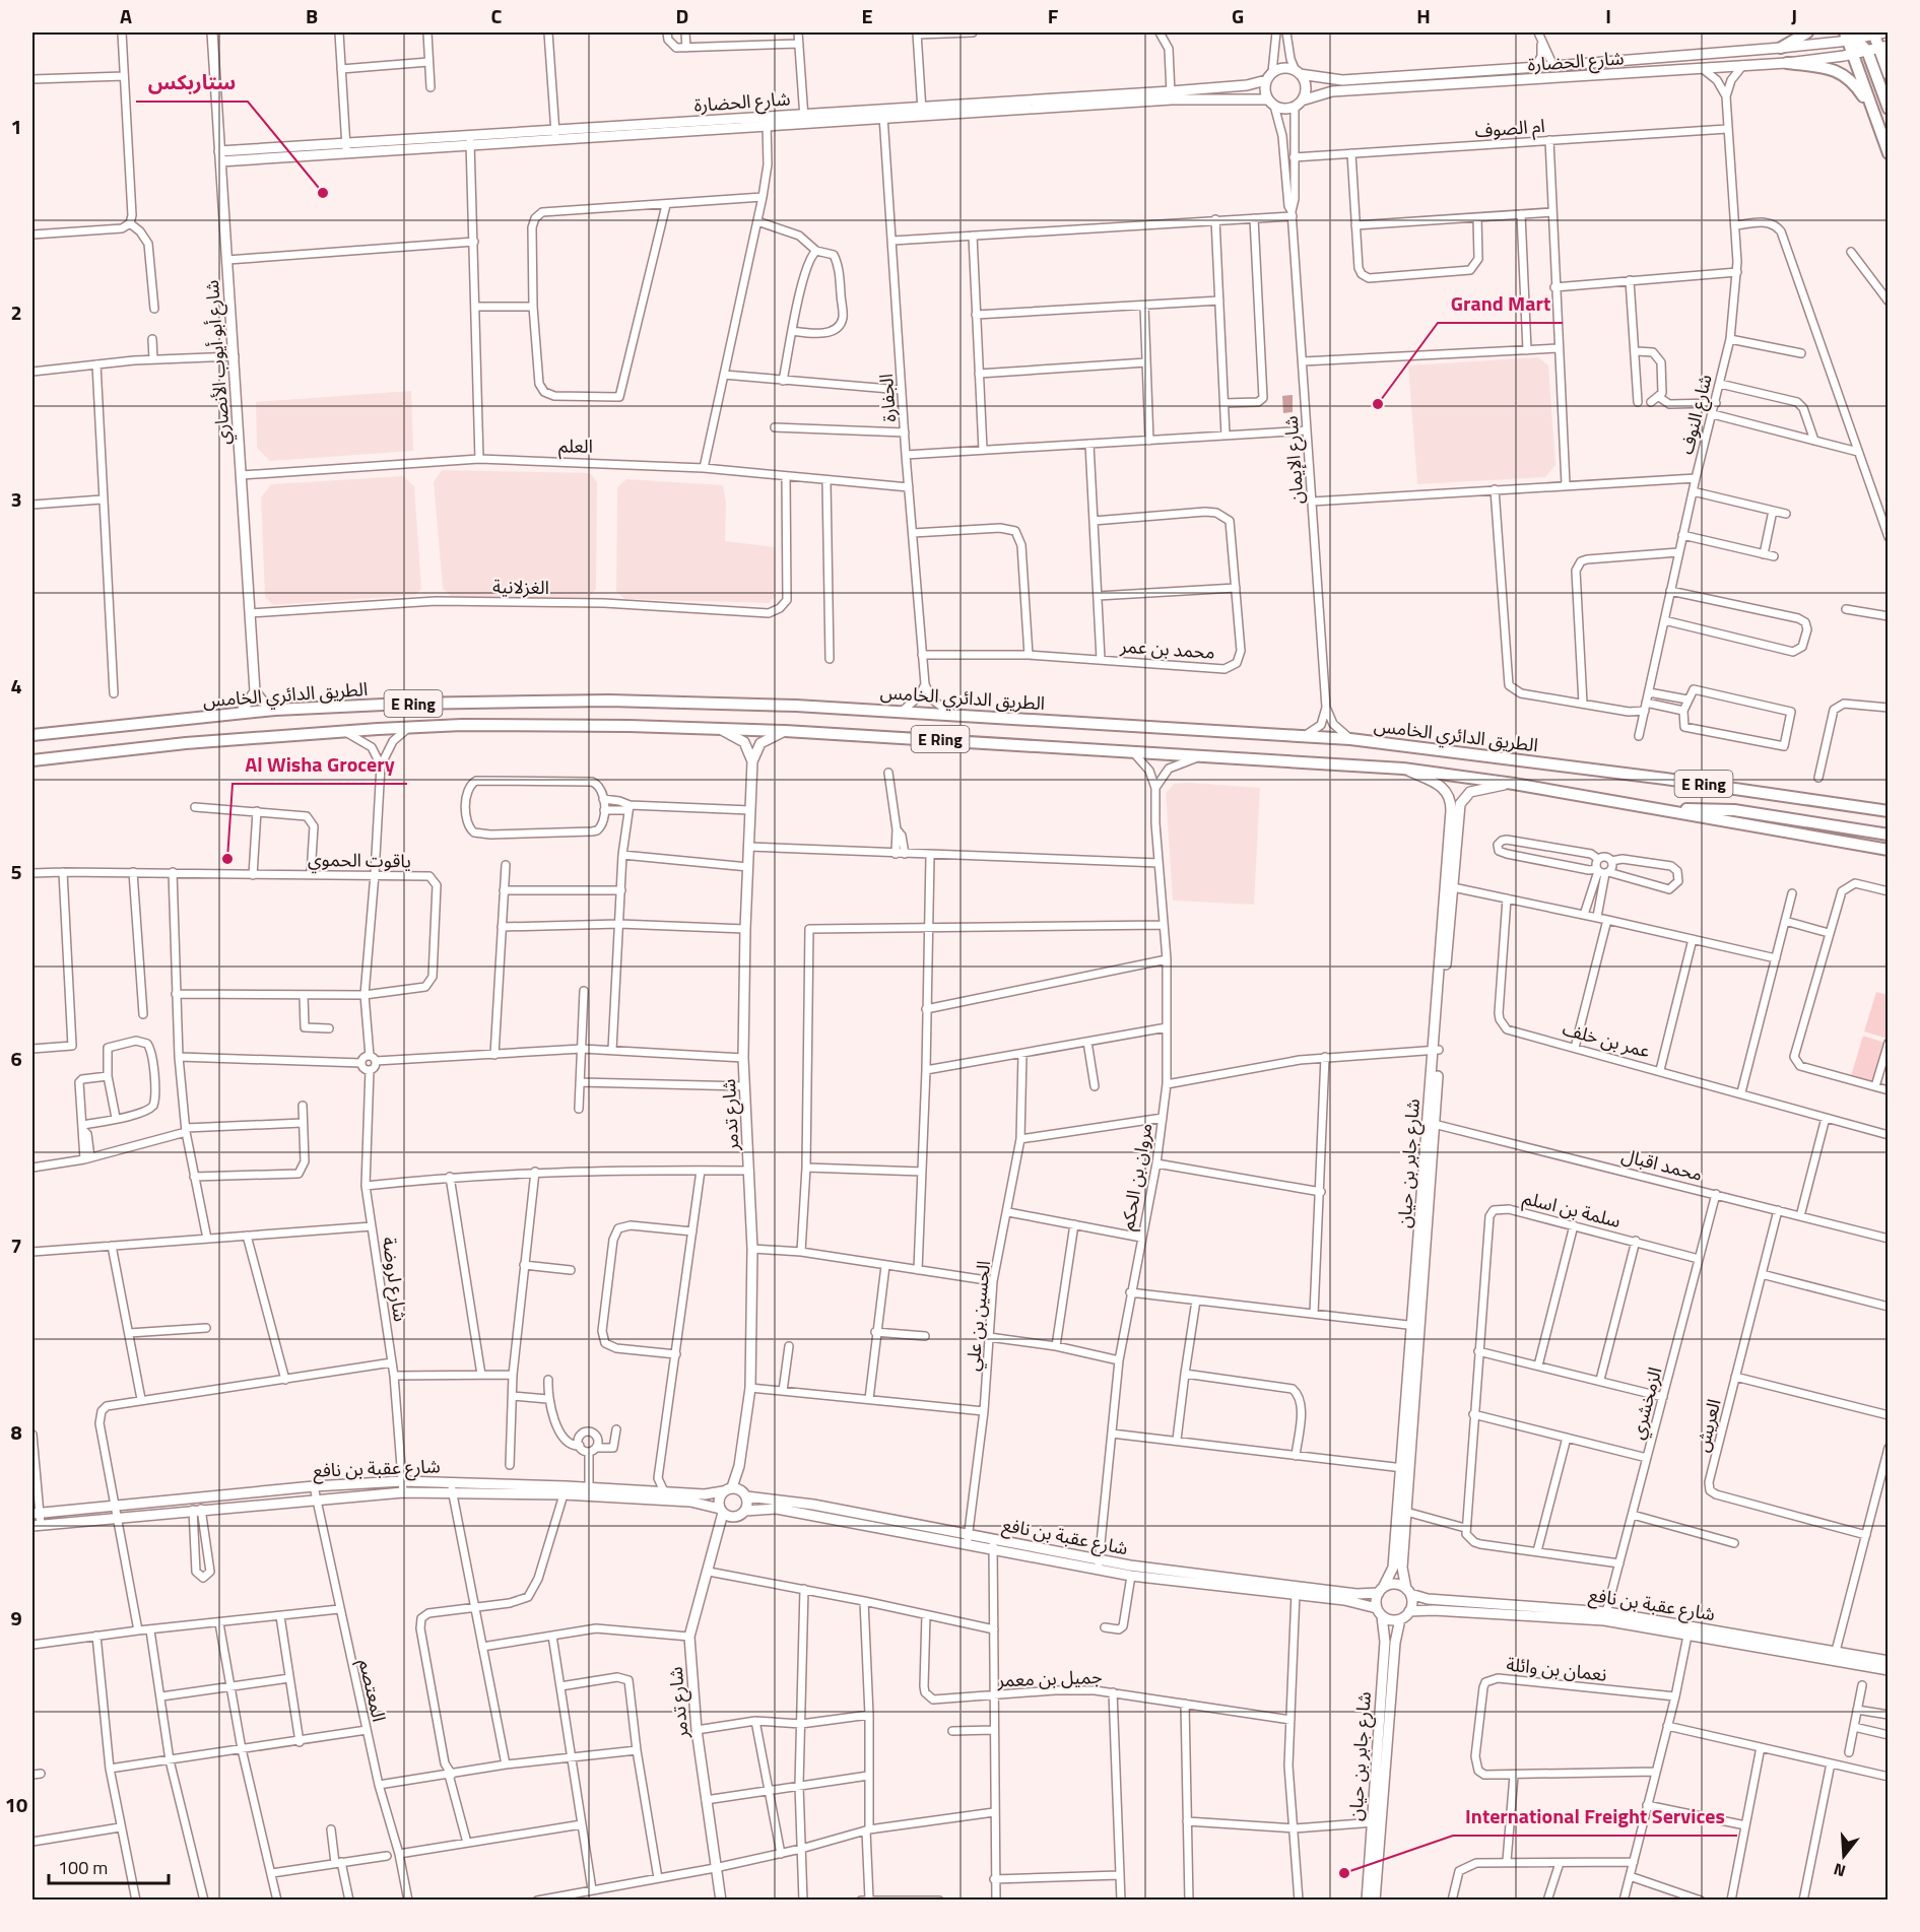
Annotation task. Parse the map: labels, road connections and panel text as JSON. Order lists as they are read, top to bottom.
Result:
{
  "streets": {
    "main road": ["الطريق الدائري الخامس", "E Ring"],
    "street": [
      "شارع الحضارة",
      "ام الصوف",
      "شارع أبو أيوب الأنصاري",
      "الجفارة",
      "شارع النوف",
      "العلم",
      "شارع الإيمان",
      "الغزلانية",
      "محمد بن عمر",
      "ياقوت الحموي",
      "عمر بن خلف",
      "شارع تدمر",
      "شارع جابر بن حيان",
      "محمد اقبال",
      "مروان بن الحكم",
      "سلمة بن اسلم",
      "شارع لروضة",
      "الحسين بن علي",
      "الزمخشري",
      "العريش",
      "شارع عقبة بن نافع",
      "نعمان بن وائلة",
      "جميل بن معمر",
      "المعتصم"
    ]
  },
  "crossings": [
    ["شارع الحضارة", "شارع أبو أيوب الأنصاري"],
    ["شارع الحضارة", "الجفارة"],
    ["شارع الحضارة", "شارع النوف"],
    ["شارع الحضارة", "شارع الإيمان"],
    ["ام الصوف", "شارع النوف"],
    ["ام الصوف", "شارع الإيمان"],
    ["شارع أبو أيوب الأنصاري", "العلم"],
    ["شارع أبو أيوب الأنصاري", "الغزلانية"],
    ["الجفارة", "العلم"],
    ["الجفارة", "محمد بن عمر"],
    ["العلم", "الغزلانية"],
    ["E Ring", "شارع جابر بن حيان"],
    ["E Ring", "مروان بن الحكم"],
    ["شارع تدمر", "شارع عقبة بن نافع"],
    ["شارع جابر بن حيان", "محمد اقبال"],
    ["شارع جابر بن حيان", "شارع عقبة بن نافع"],
    ["محمد اقبال", "الزمخشري"],
    ["محمد اقبال", "العريش"],
    ["مروان بن الحكم", "شارع عقبة بن نافع"],
    ["سلمة بن اسلم", "الزمخشري"],
    ["شارع لروضة", "شارع عقبة بن نافع"],
    ["الحسين بن علي", "شارع عقبة بن نافع"],
    ["الزمخشري", "شارع عقبة بن نافع"],
    ["شارع عقبة بن نافع", "المعتصم"]
  ],
  "places": [
    "ستاربكس",
    "Grand Mart",
    "Al Wisha Grocery",
    "International Freight Services"
  ],
  "scale_bar": "100 m",
  "north": "bottom",
  "grid": {
    "columns": [
      "A",
      "B",
      "C",
      "D",
      "E",
      "F",
      "G",
      "H",
      "I",
      "J"
    ],
    "rows": [
      "1",
      "2",
      "3",
      "4",
      "5",
      "6",
      "7",
      "8",
      "9",
      "10"
    ]
  }
}
